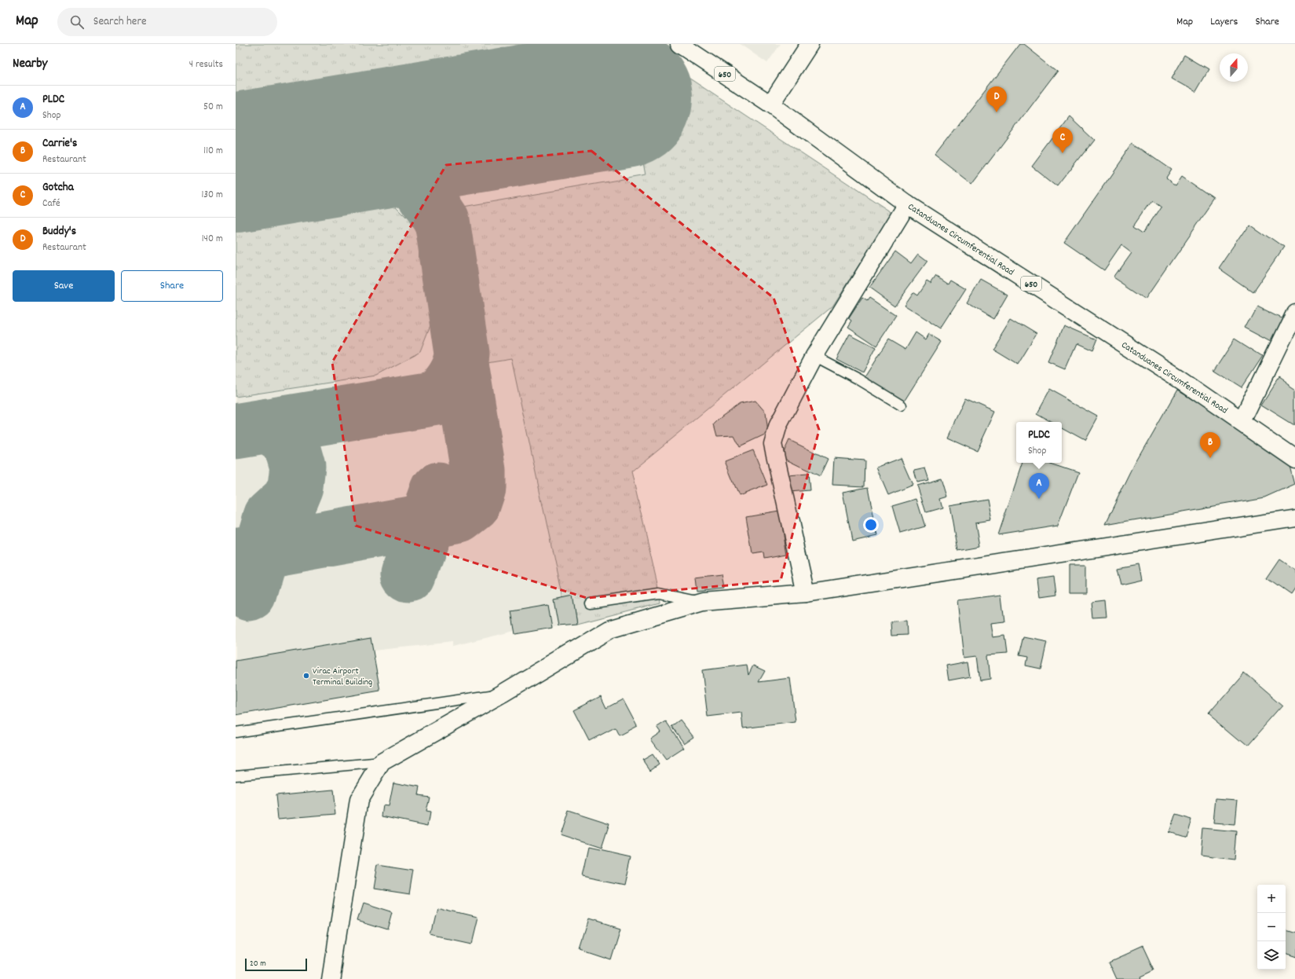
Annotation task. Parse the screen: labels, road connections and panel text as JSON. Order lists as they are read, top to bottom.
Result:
{
  "streets": {
    "street": ["650", "Catanduanes Circumferential Road"]
  },
  "places": ["Virac Airport Terminal Building"],
  "scale_bar": "20 m",
  "north": "top",
  "page": {
    "header": "Map",
    "search": "Search here",
    "nav": ["Map", "Layers", "Share"],
    "heading": ["Nearby", "4 results"],
    "list": [
      {
        "mark": "A",
        "name": "PLDC",
        "note": "Shop",
        "value": "50 m"
      },
      {
        "mark": "B",
        "name": "Carrie's",
        "note": "Restaurant",
        "value": "110 m"
      },
      {
        "mark": "C",
        "name": "Gotcha",
        "note": "Café",
        "value": "130 m"
      },
      {
        "mark": "D",
        "name": "Buddy's",
        "note": "Restaurant",
        "value": "140 m"
      }
    ],
    "pins": [
      "D",
      "C",
      "B",
      "A"
    ],
    "buttons": ["Save", "Share"],
    "popup": ["PLDC", "Shop"],
    "map_buttons": ["+", "−"],
    "scale": "20 m"
  }
}
